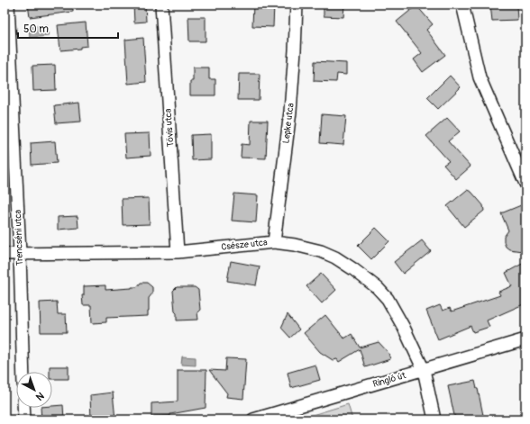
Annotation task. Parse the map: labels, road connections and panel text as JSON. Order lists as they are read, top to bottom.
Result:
{
  "streets": {
    "street": [
      "Lepke utca",
      "Tövis utca",
      "Trencséni utca",
      "Csésze utca",
      "Ringló út"
    ]
  },
  "crossings": [
    ["Lepke utca", "Csésze utca"],
    ["Tövis utca", "Csésze utca"],
    ["Trencséni utca", "Csésze utca"],
    ["Csésze utca", "Ringló út"]
  ],
  "scale_bar": "50 m",
  "north": "bottom right"
}
